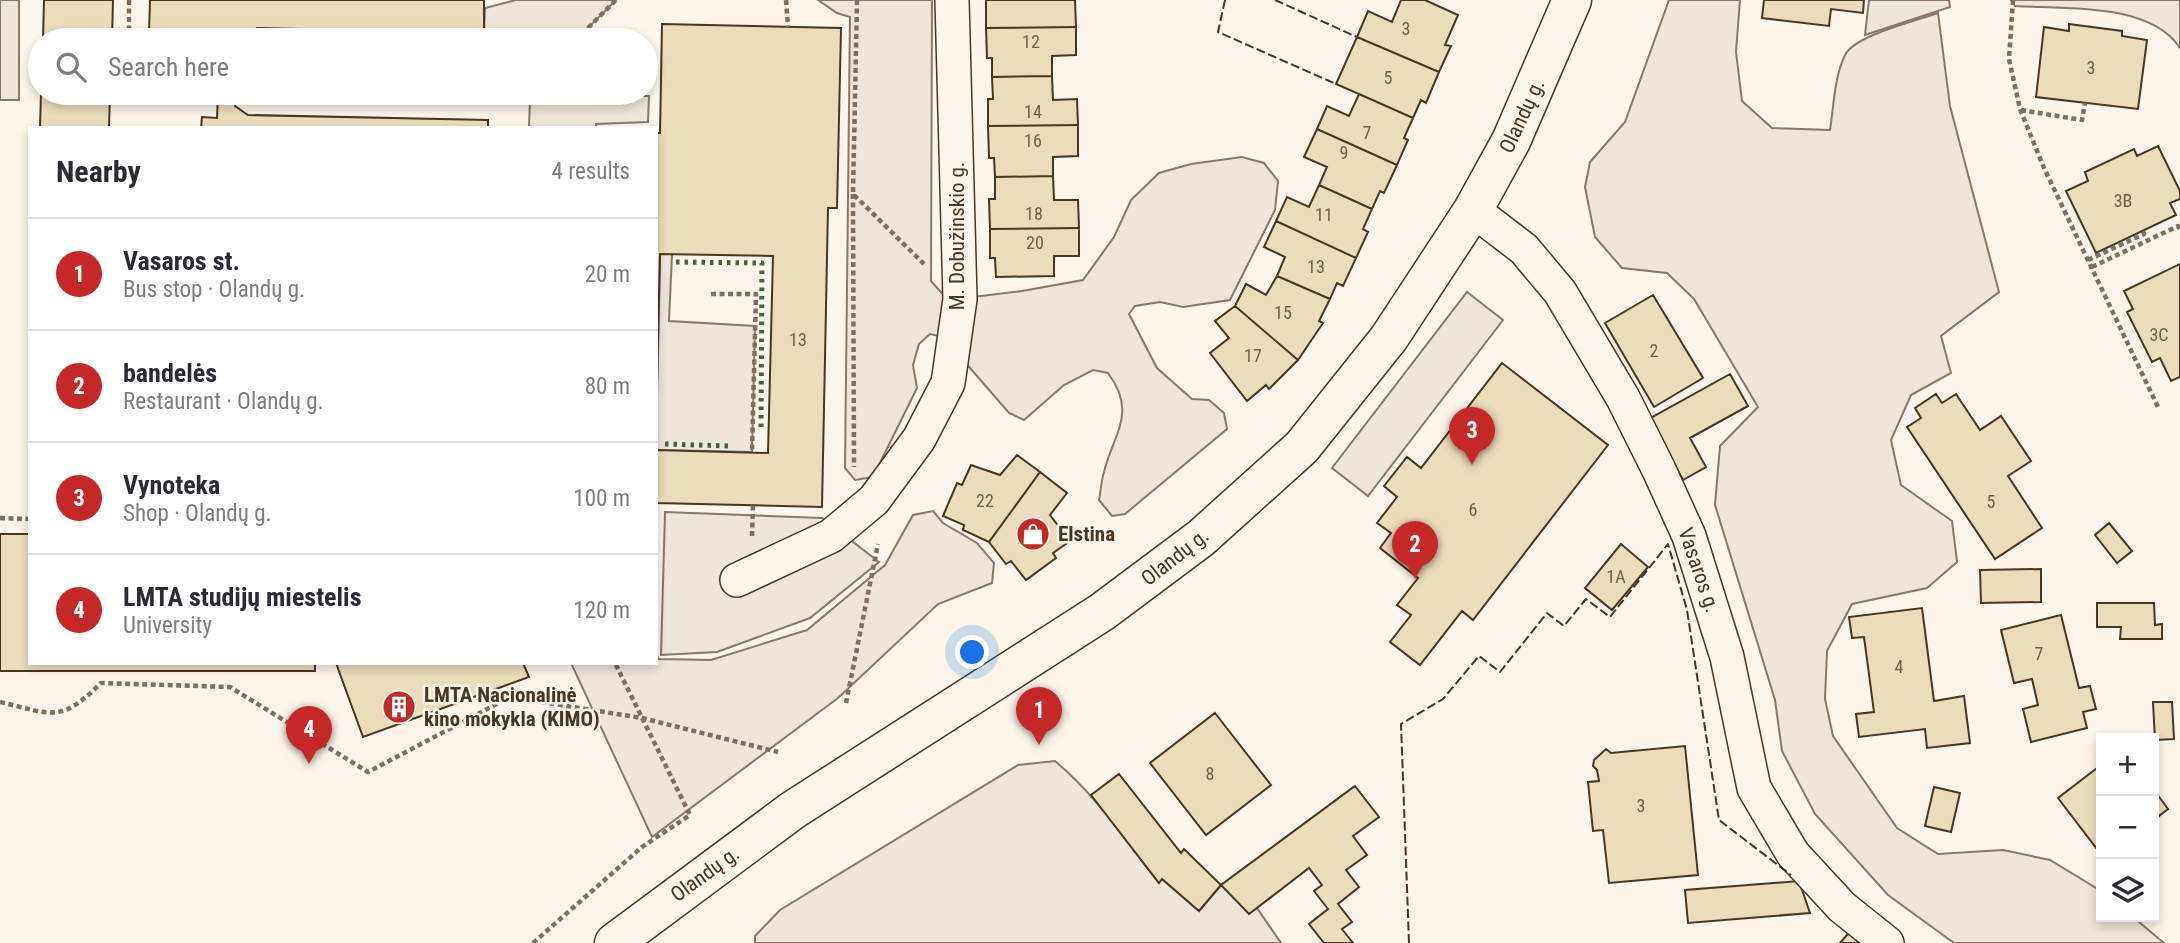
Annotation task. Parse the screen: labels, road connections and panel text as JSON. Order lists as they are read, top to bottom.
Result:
{
  "streets": {
    "main road": ["Olandų g."],
    "street": ["M. Dobužinskio g.", "Vasaros g."]
  },
  "crossings": [
    ["Olandų g.", "Vasaros g."]
  ],
  "places": {
    "shop": ["Elstina"],
    "building": ["LMTA Nacionalinė kino mokykla (KIMO)"]
  },
  "house_numbers": [
    "3",
    "12",
    "3",
    "5",
    "14",
    "7",
    "16",
    "9",
    "3B",
    "18",
    "11",
    "20",
    "13",
    "15",
    "3C",
    "13",
    "2",
    "17",
    "22",
    "5",
    "6",
    "1A",
    "7",
    "4",
    "8",
    "3"
  ],
  "page": {
    "search": "Search here",
    "heading": ["Nearby", "4 results"],
    "list": [
      {
        "mark": "1",
        "name": "Vasaros st.",
        "note": "Bus stop · Olandų g.",
        "value": "20 m"
      },
      {
        "mark": "2",
        "name": "bandelės",
        "note": "Restaurant · Olandų g.",
        "value": "80 m"
      },
      {
        "mark": "3",
        "name": "Vynoteka",
        "note": "Shop · Olandų g.",
        "value": "100 m"
      },
      {
        "mark": "4",
        "name": "LMTA studijų miestelis",
        "note": "University",
        "value": "120 m"
      }
    ],
    "pins": [
      "3",
      "2",
      "1",
      "4"
    ],
    "map_buttons": ["+", "−"]
  }
}
